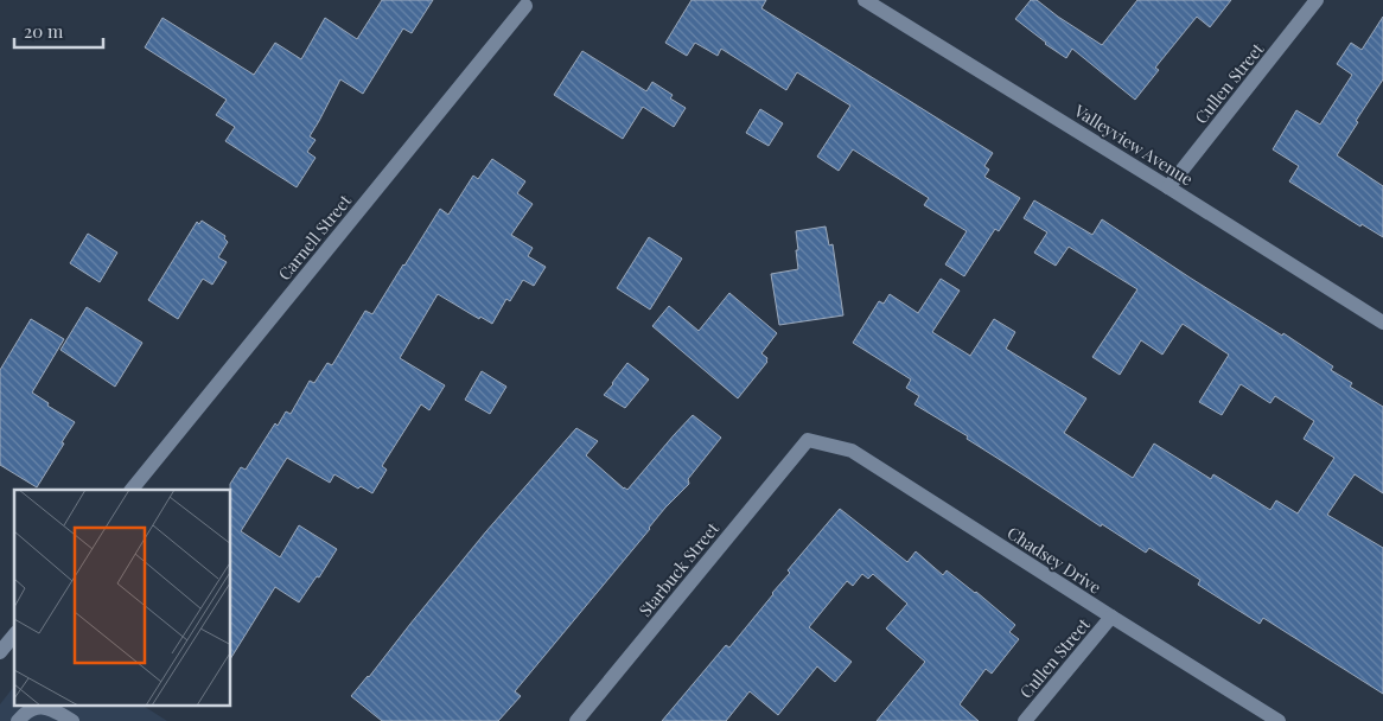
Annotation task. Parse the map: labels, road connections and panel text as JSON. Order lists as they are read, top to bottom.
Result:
{
  "streets": {
    "street": [
      "Cullen Street",
      "Valleyview Avenue",
      "Carnell Street",
      "Chadsey Drive",
      "Starbuck Street"
    ]
  },
  "crossings": [
    ["Cullen Street", "Valleyview Avenue"],
    ["Cullen Street", "Chadsey Drive"],
    ["Chadsey Drive", "Starbuck Street"]
  ],
  "scale_bar": "20 m"
}
